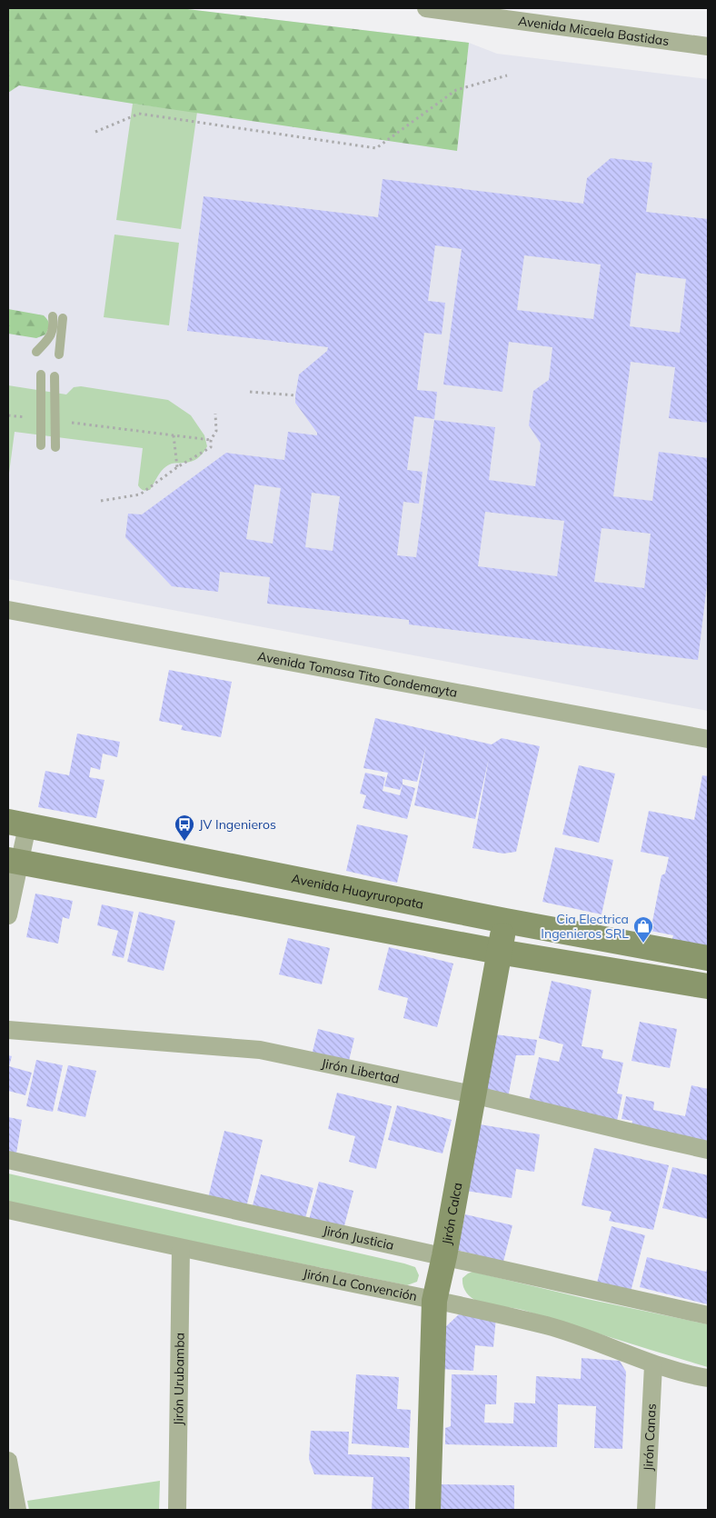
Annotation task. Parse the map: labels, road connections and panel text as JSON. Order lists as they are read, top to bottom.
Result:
{
  "streets": {
    "main road": ["Avenida Huayruropata", "Jirón Calca"],
    "street": [
      "Avenida Micaela Bastidas",
      "Avenida Tomasa Tito Condemayta",
      "Jirón Libertad",
      "Jirón Justicia",
      "Jirón La Convención",
      "Jirón Urubamba",
      "Jirón Canas"
    ]
  },
  "crossings": [
    ["Avenida Huayruropata", "Jirón Calca"],
    ["Jirón Libertad", "Jirón Calca"],
    ["Jirón Calca", "Jirón Justicia"],
    ["Jirón Calca", "Jirón La Convención"],
    ["Jirón La Convención", "Jirón Urubamba"],
    ["Jirón La Convención", "Jirón Canas"]
  ],
  "places": {
    "bus stop": ["JV Ingenieros"],
    "shop": ["Cia Electrica Ingenieros SRL"]
  }
}
